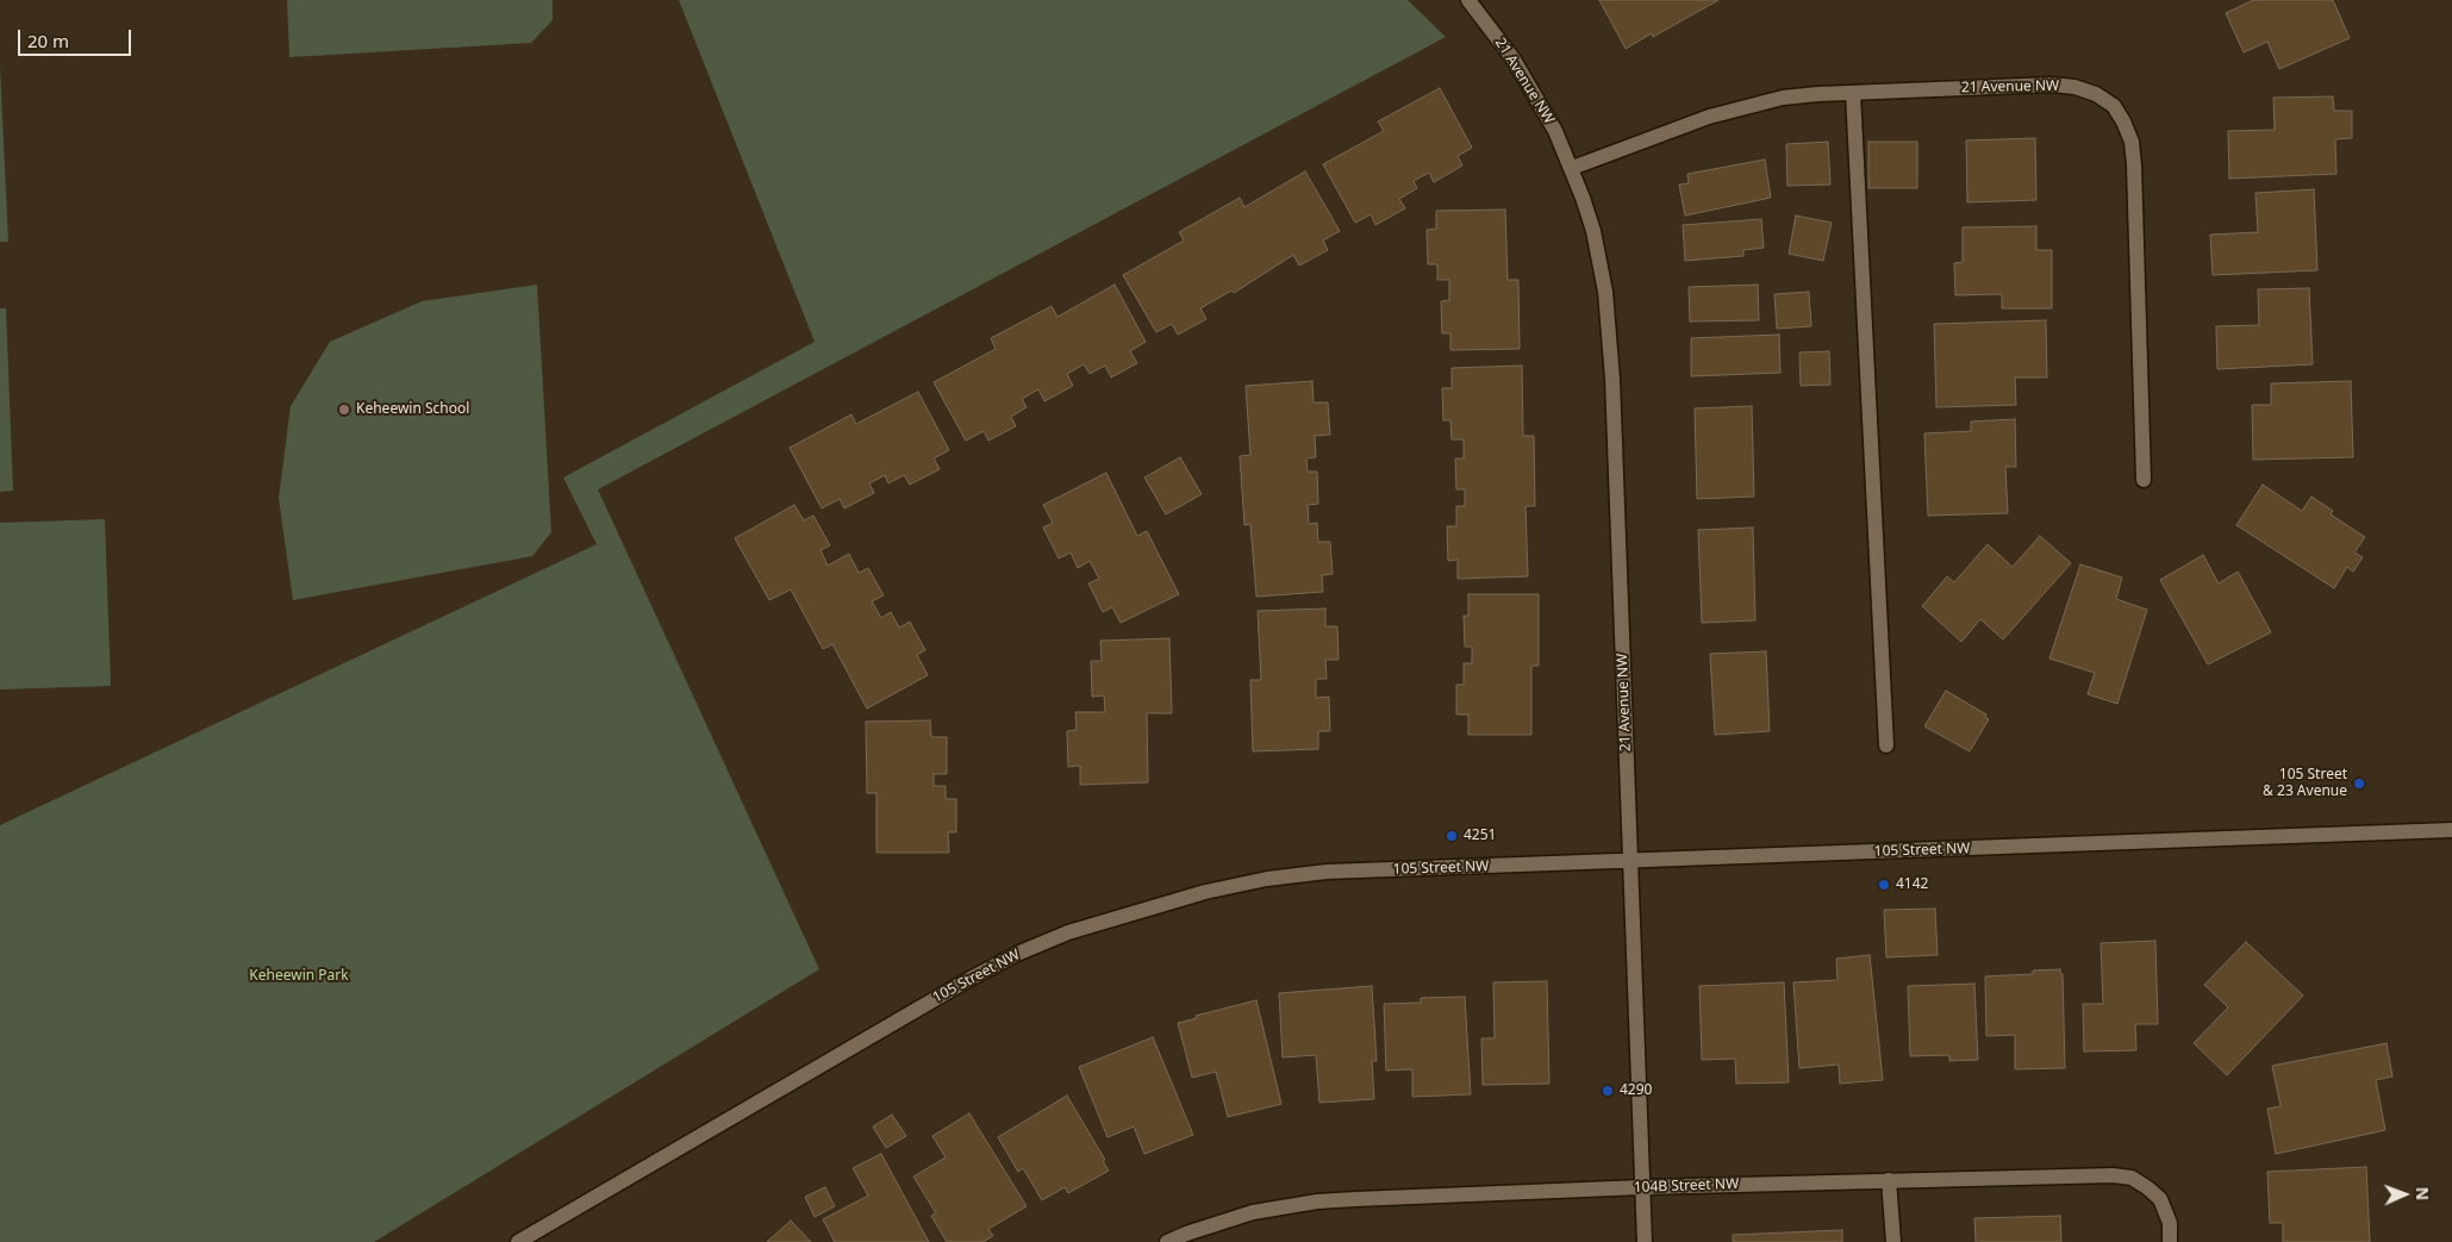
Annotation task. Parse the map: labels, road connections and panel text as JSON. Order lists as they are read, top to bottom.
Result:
{
  "streets": {
    "street": ["21 Avenue NW", "105 Street NW", "104B Street NW"]
  },
  "crossings": [
    ["21 Avenue NW", "105 Street NW"],
    ["21 Avenue NW", "104B Street NW"]
  ],
  "parks": ["Keheewin Park"],
  "places": [
    "Keheewin School",
    "105 Street & 23 Avenue",
    "4251",
    "4142",
    "4290"
  ],
  "scale_bar": "20 m",
  "north": "right"
}
